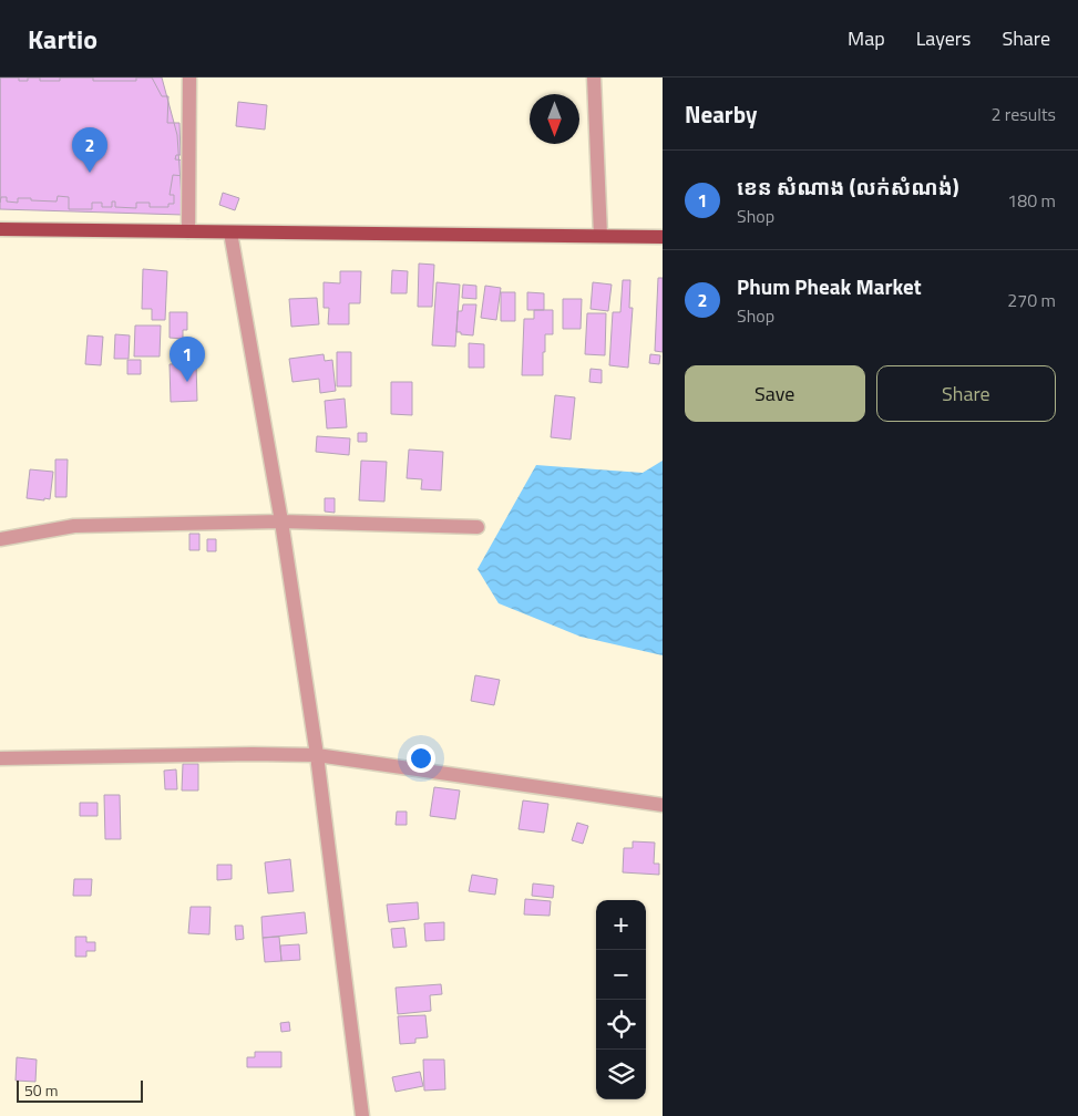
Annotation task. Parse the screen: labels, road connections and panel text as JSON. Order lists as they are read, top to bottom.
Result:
{
  "scale_bar": "50 m",
  "north": "bottom",
  "page": {
    "header": "Kartio",
    "nav": ["Map", "Layers", "Share"],
    "heading": ["Nearby", "2 results"],
    "pins": ["2", "1"],
    "list": [
      {
        "mark": "1",
        "name": "ខេន សំណាង (លក់សំណង់)",
        "note": "Shop",
        "value": "180 m"
      },
      {
        "mark": "2",
        "name": "Phum Pheak Market",
        "note": "Shop",
        "value": "270 m"
      }
    ],
    "buttons": ["Save", "Share"],
    "map_buttons": ["+", "−"],
    "scale": "50 m"
  }
}
